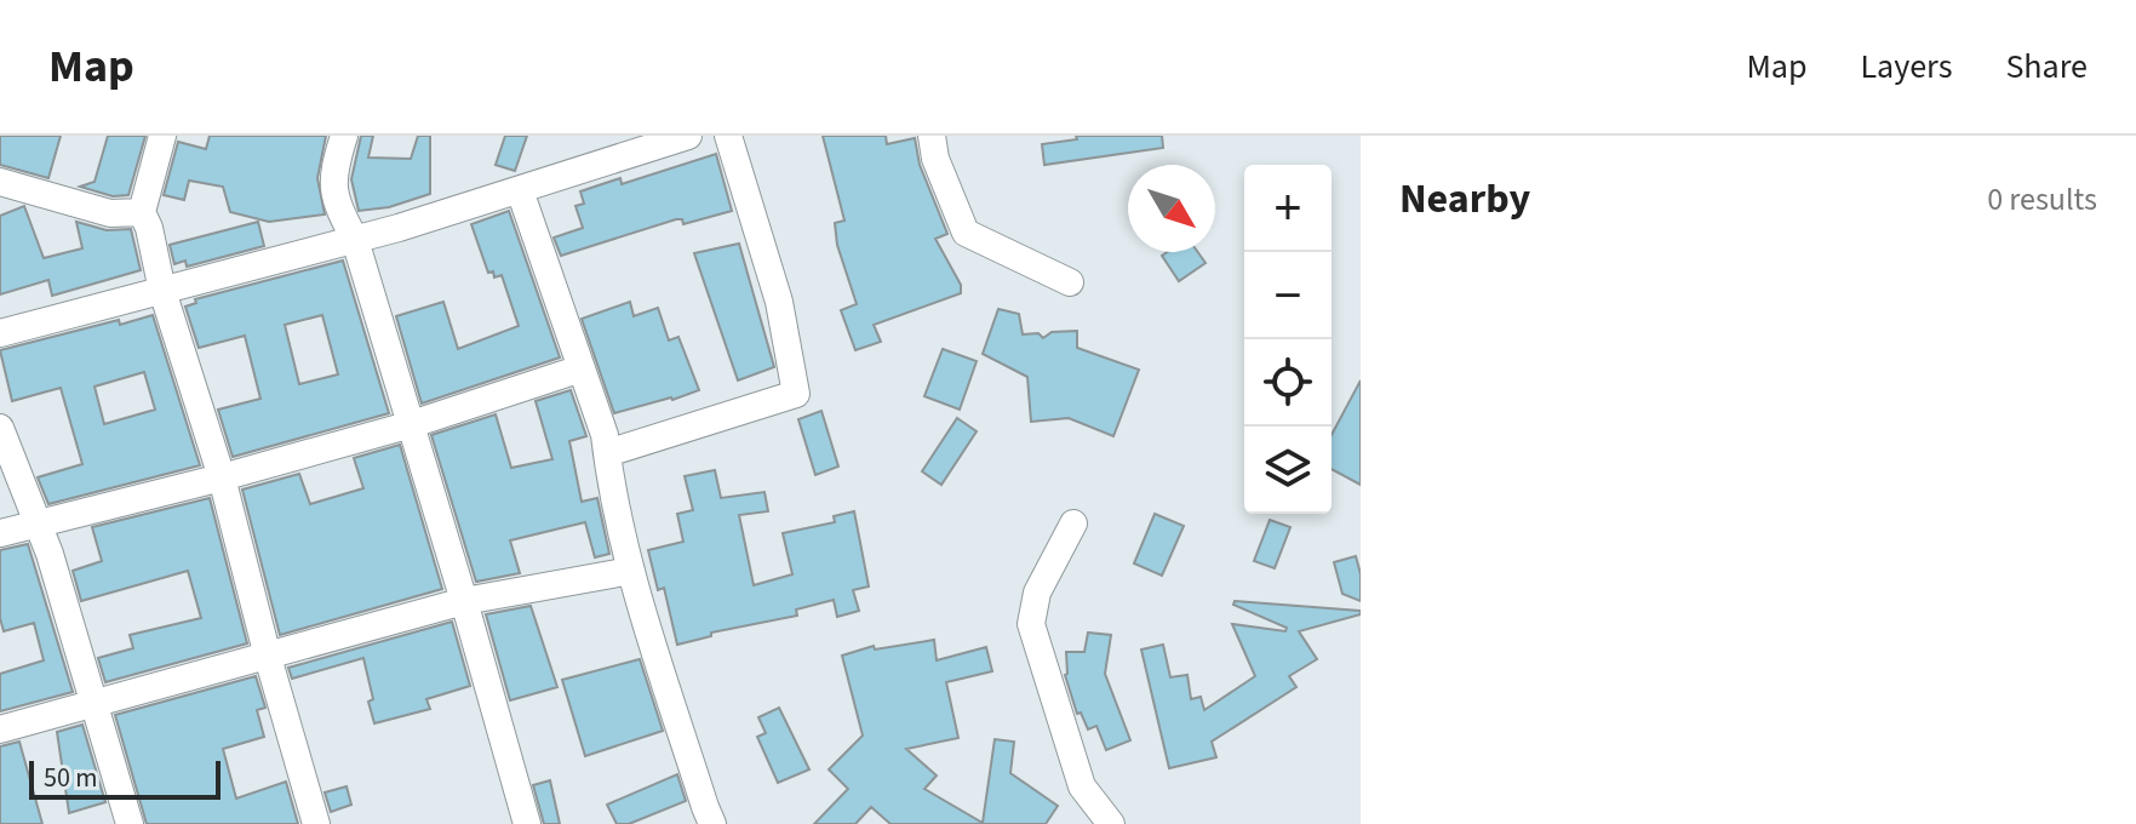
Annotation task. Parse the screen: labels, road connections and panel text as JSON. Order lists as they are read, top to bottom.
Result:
{
  "scale_bar": "50 m",
  "north": "bottom right",
  "page": {
    "header": "Map",
    "nav": ["Map", "Layers", "Share"],
    "heading": ["Nearby", "0 results"],
    "map_buttons": ["+", "−"],
    "scale": "50 m"
  }
}
